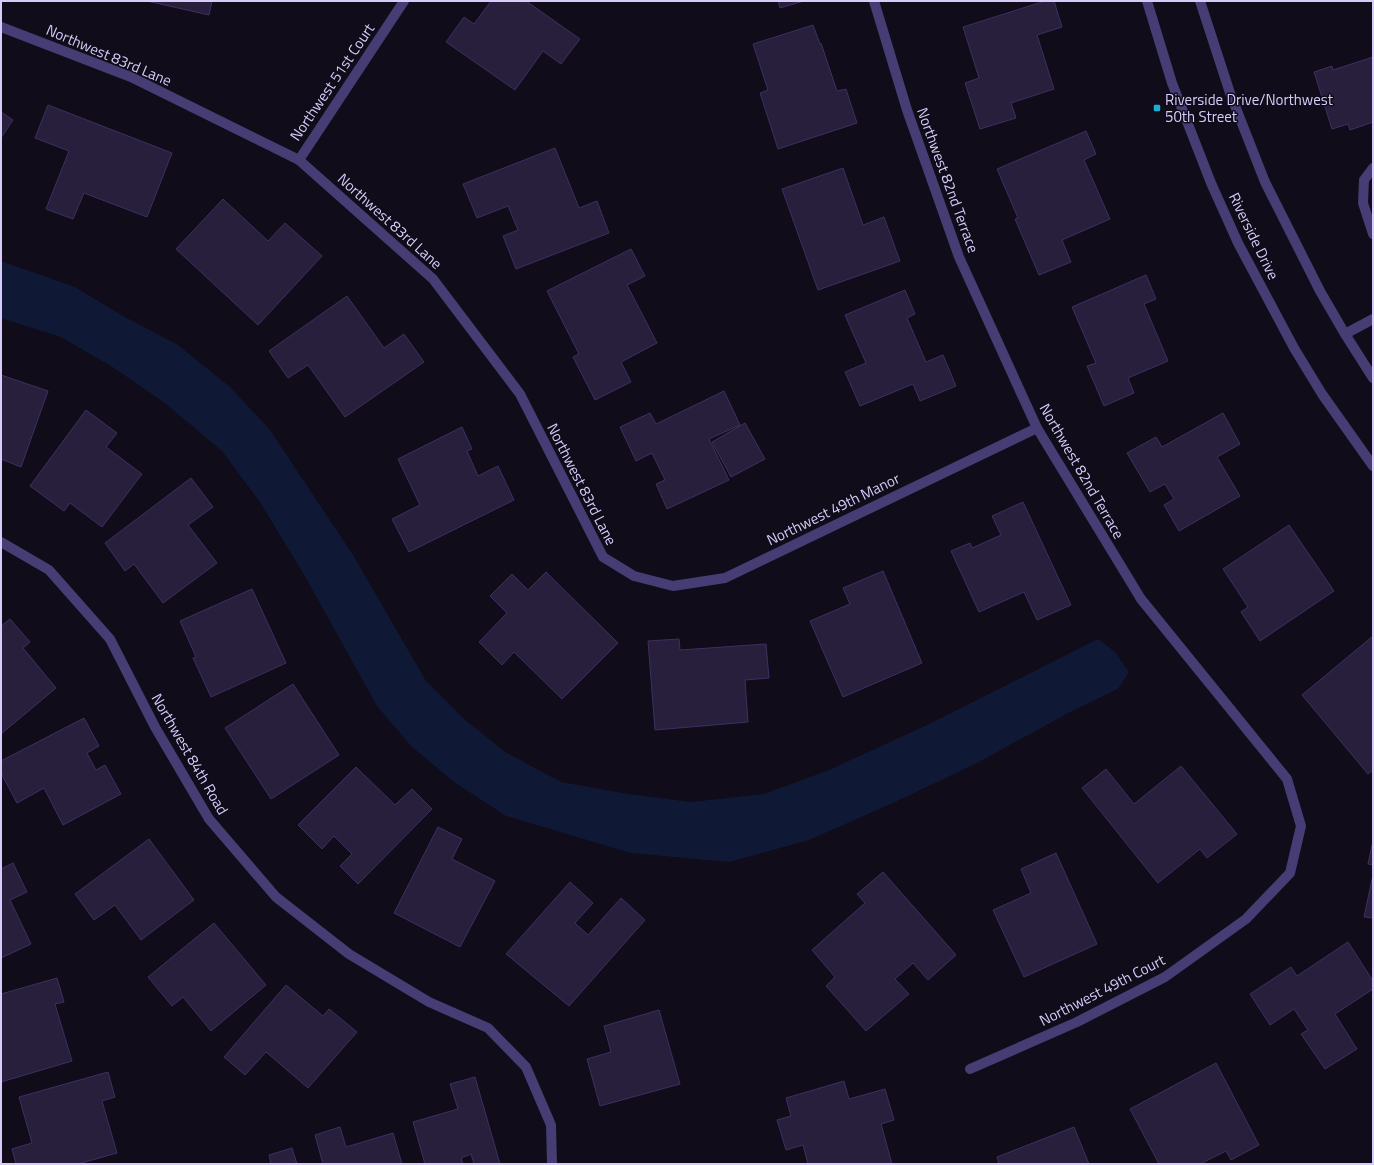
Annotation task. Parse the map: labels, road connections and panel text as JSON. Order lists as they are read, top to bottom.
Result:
{
  "streets": {
    "street": [
      "Northwest 83rd Lane",
      "Northwest 51st Court",
      "Northwest 82nd Terrace",
      "Riverside Drive",
      "Northwest 49th Manor",
      "Northwest 84th Road",
      "Northwest 49th Court"
    ]
  },
  "crossings": [
    ["Northwest 83rd Lane", "Northwest 51st Court"],
    ["Northwest 83rd Lane", "Northwest 49th Manor"],
    ["Northwest 82nd Terrace", "Northwest 49th Manor"],
    ["Northwest 82nd Terrace", "Northwest 49th Court"]
  ],
  "places": {
    "transit": ["Riverside Drive/Northwest 50th Street"]
  }
}
